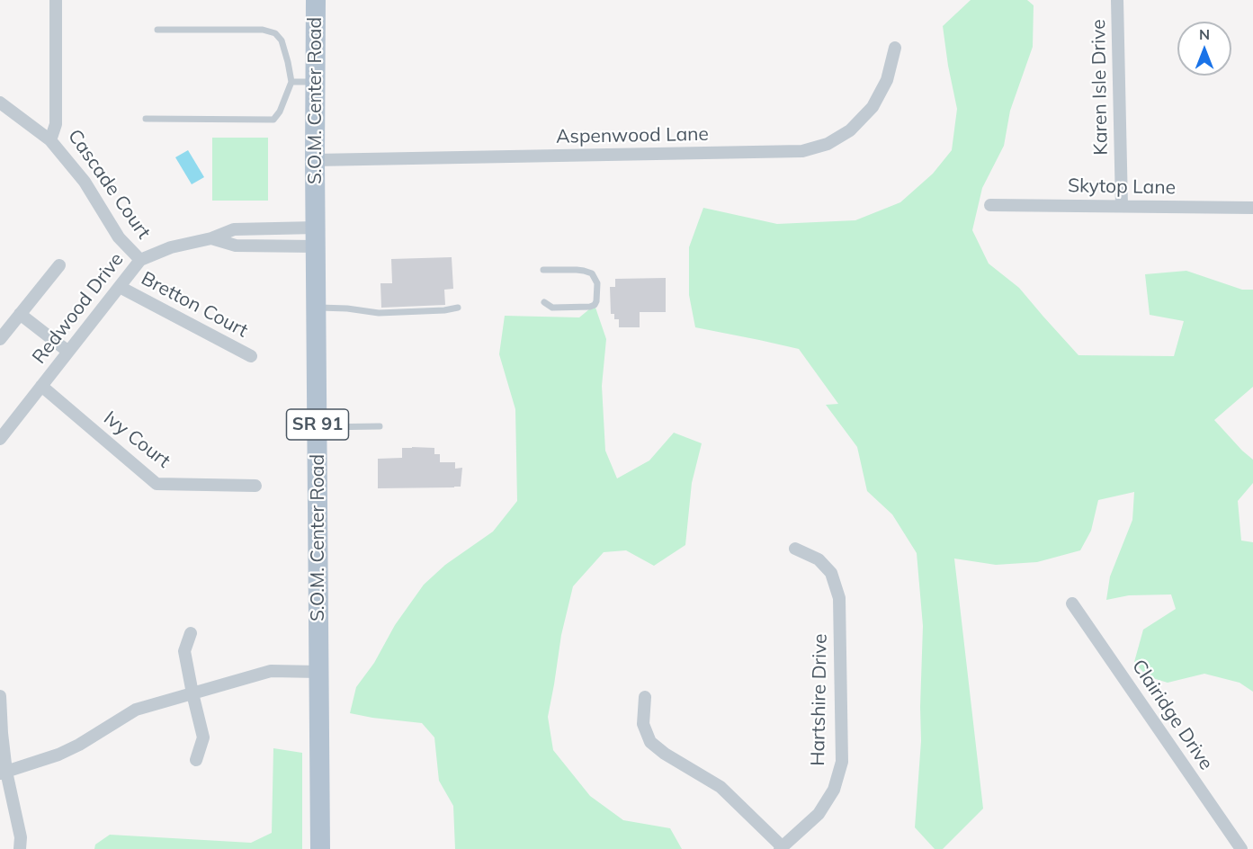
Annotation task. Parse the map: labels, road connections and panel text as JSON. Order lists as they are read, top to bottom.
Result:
{
  "streets": {
    "main road": ["S.O.M. Center Road", "SR 91"],
    "street": [
      "Karen Isle Drive",
      "Aspenwood Lane",
      "Cascade Court",
      "Skytop Lane",
      "Bretton Court",
      "Redwood Drive",
      "Ivy Court",
      "Hartshire Drive",
      "Clairidge Drive"
    ]
  },
  "crossings": [
    ["Karen Isle Drive", "Skytop Lane"],
    ["S.O.M. Center Road", "Aspenwood Lane"],
    ["S.O.M. Center Road", "Redwood Drive"],
    ["Cascade Court", "Redwood Drive"],
    ["Bretton Court", "Redwood Drive"],
    ["Redwood Drive", "Ivy Court"]
  ],
  "north": "top"
}
